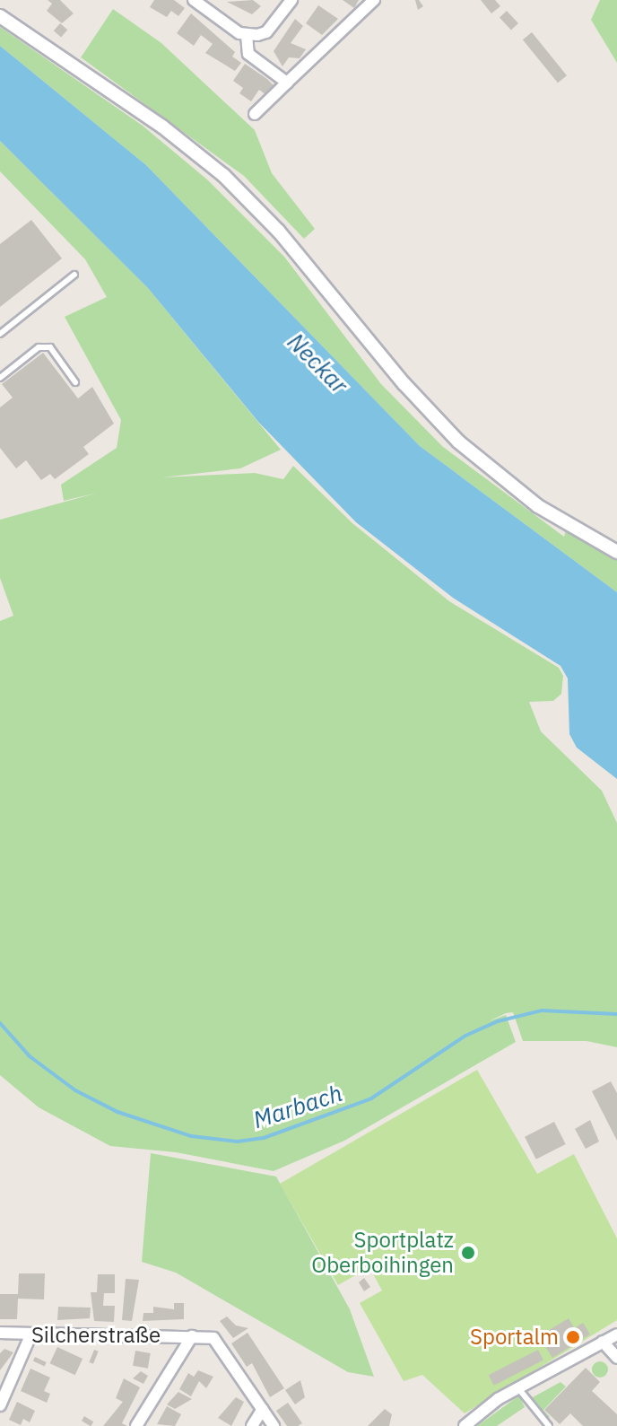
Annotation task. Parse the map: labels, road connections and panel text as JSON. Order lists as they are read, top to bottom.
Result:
{
  "streets": {
    "street": ["Silcherstraße"]
  },
  "water": ["Neckar", "Marbach"],
  "places": ["Sportplatz Oberboihingen", "Sportalm"]
}
